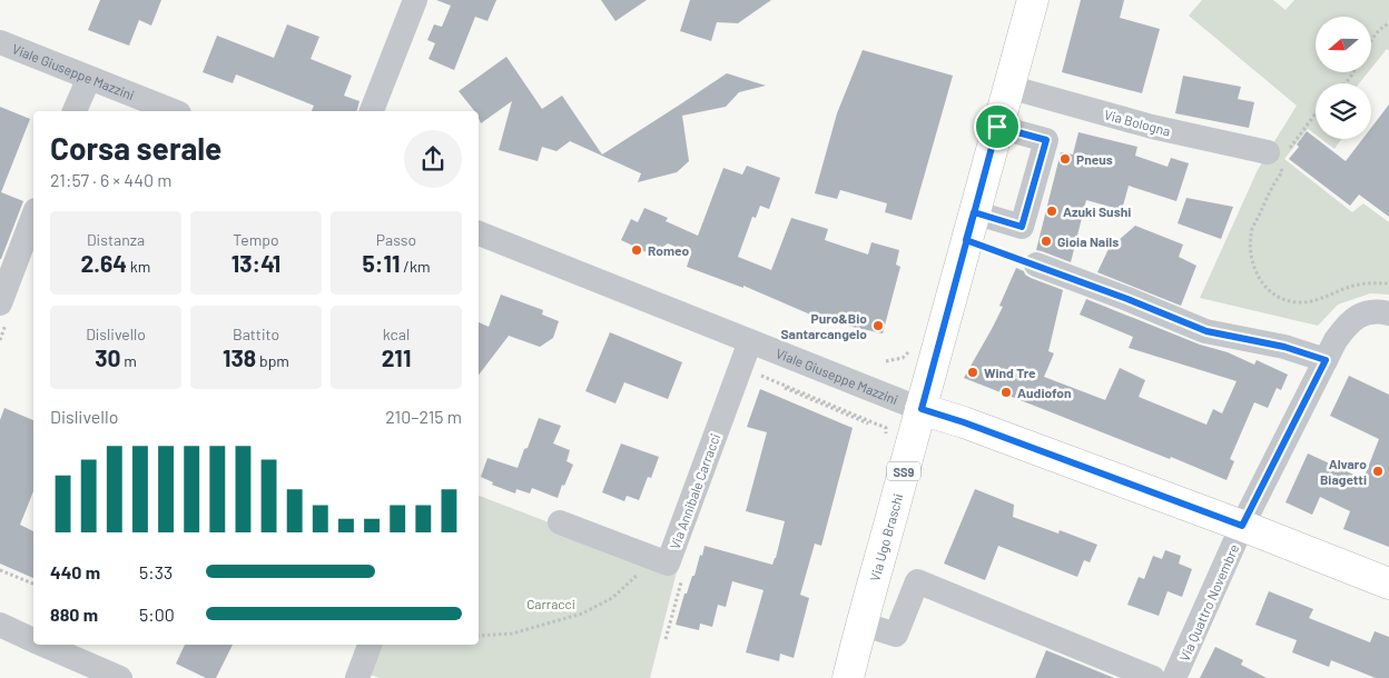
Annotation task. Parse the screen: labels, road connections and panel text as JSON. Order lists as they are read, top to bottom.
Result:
{
  "streets": {
    "main road": ["Viale Giuseppe Mazzini", "SS9", "Via Ugo Braschi"],
    "street": ["Via Bologna", "Via Annibale Carracci", "Via Quattro Novembre"]
  },
  "crossings": [
    ["Viale Giuseppe Mazzini", "Via Annibale Carracci"],
    ["Viale Giuseppe Mazzini", "Via Ugo Braschi"],
    ["Viale Giuseppe Mazzini", "Via Quattro Novembre"],
    ["Via Bologna", "Via Ugo Braschi"]
  ],
  "parks": ["Carracci"],
  "places": [
    "Pneus",
    "Azuki Sushi",
    "Gioia Nails",
    "Romeo",
    "Puro&Bio Santarcangelo",
    "Wind Tre",
    "Audiofon",
    "Alvaro Biagetti"
  ],
  "north": "left",
  "page": {
    "heading": ["Corsa serale", "21:57 · 6 × 440 m"],
    "stats": [
      ["Distanza", "2.64 km"],
      ["Tempo", "13:41"],
      ["Passo", "5:11 /km"],
      ["Dislivello", "30 m"],
      ["Battito", "138 bpm"],
      ["kcal", "211"]
    ],
    "chart": ["Dislivello", "210–215 m"],
    "list": [
      {
        "name": "440 m",
        "note": "5:33"
      },
      {
        "name": "880 m",
        "note": "5:00"
      }
    ]
  }
}
